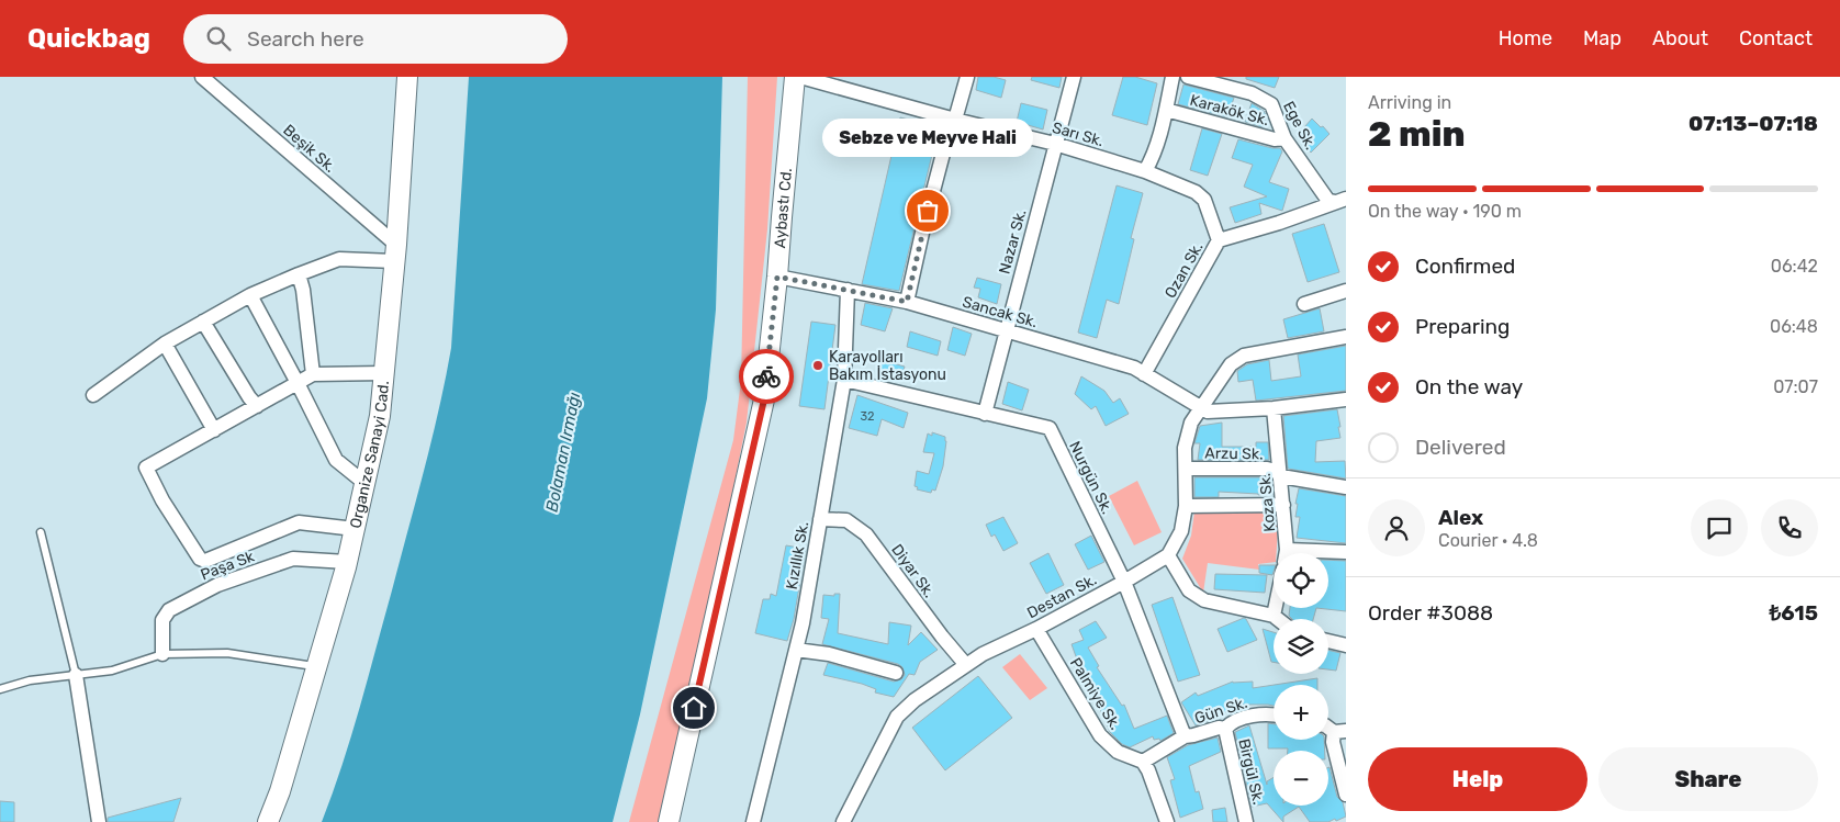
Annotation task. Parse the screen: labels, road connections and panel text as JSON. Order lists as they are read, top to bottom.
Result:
{
  "streets": {
    "main road": ["Aybastı Cd.", "Organize Sanayi Cad."],
    "street": [
      "Karakök Sk.",
      "Ege Sk.",
      "Sarı Sk.",
      "Beşik Sk.",
      "Nazar Sk.",
      "Ozan Sk.",
      "Sancak Sk.",
      "Arzu Sk.",
      "Nurgün Sk.",
      "Koza Sk.",
      "Kızıllık Sk.",
      "Paşa Sk",
      "Diyar Sk.",
      "Destan Sk.",
      "Palmiye Sk.",
      "Gün Sk.",
      "Birgül Sk."
    ]
  },
  "crossings": [
    ["Karakök Sk.", "Ege Sk."],
    ["Ege Sk.", "Ozan Sk."],
    ["Sarı Sk.", "Nazar Sk."],
    ["Sarı Sk.", "Ozan Sk."],
    ["Beşik Sk.", "Organize Sanayi Cad."],
    ["Aybastı Cd.", "Sancak Sk."],
    ["Nazar Sk.", "Sancak Sk."],
    ["Nazar Sk.", "Nurgün Sk."],
    ["Ozan Sk.", "Sancak Sk."],
    ["Sancak Sk.", "Kızıllık Sk."],
    ["Arzu Sk.", "Koza Sk."],
    ["Organize Sanayi Cad.", "Paşa Sk"],
    ["Nurgün Sk.", "Kızıllık Sk."],
    ["Nurgün Sk.", "Destan Sk."],
    ["Nurgün Sk.", "Gün Sk."],
    ["Kızıllık Sk.", "Diyar Sk."],
    ["Diyar Sk.", "Destan Sk."],
    ["Destan Sk.", "Palmiye Sk."],
    ["Palmiye Sk.", "Gün Sk."],
    ["Gün Sk.", "Birgül Sk."]
  ],
  "water": ["Bolaman Irmağı"],
  "places": ["Sebze ve Meyve Hali", "Karayolları Bakım İstasyonu"],
  "house_numbers": ["32"],
  "page": {
    "header": "Quickbag",
    "search": "Search here",
    "nav": [
      "Home",
      "Map",
      "About",
      "Contact"
    ],
    "heading": ["2 min", "Arriving in", "07:13–07:18"],
    "panel": [
      "Alex",
      "Courier · 4.8",
      "Order #3088",
      "₺615"
    ],
    "bubble": "Sebze ve Meyve Hali",
    "bar": "On the way · 190 m",
    "list": [
      ["Confirmed", "06:42"],
      ["Preparing", "06:48"],
      ["On the way", "07:07"],
      "Delivered"
    ],
    "map_buttons": ["+", "−"],
    "buttons": ["Help", "Share"]
  }
}
